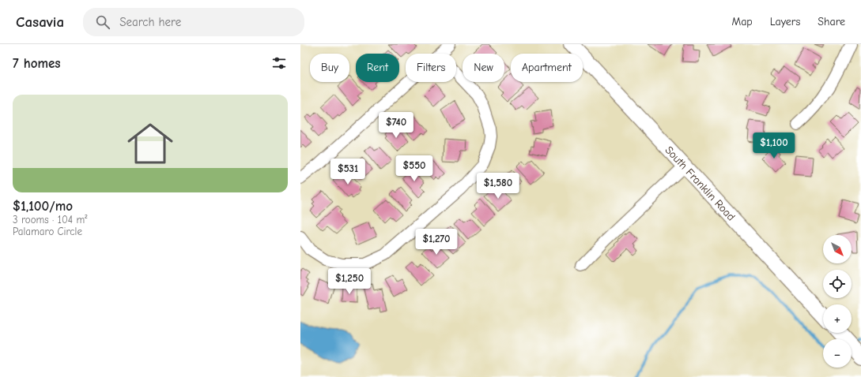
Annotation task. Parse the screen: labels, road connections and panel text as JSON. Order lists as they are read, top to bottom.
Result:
{
  "streets": {
    "main road": ["South Franklin Road"]
  },
  "north": "bottom right",
  "page": {
    "header": "Casavia",
    "search": "Search here",
    "nav": ["Map", "Layers", "Share"],
    "heading": "7 homes",
    "chip": [
      "Buy",
      "Rent",
      "Filters",
      "New",
      "Apartment"
    ],
    "list": [
      {
        "name": "$1,100/mo",
        "note": "3 rooms · 104 m² · Palamaro Circle"
      }
    ],
    "price": [
      "$740",
      "$1,100",
      "$550",
      "$531",
      "$1,580",
      "$1,270",
      "$1,250"
    ],
    "map_buttons": ["+", "−"]
  }
}
